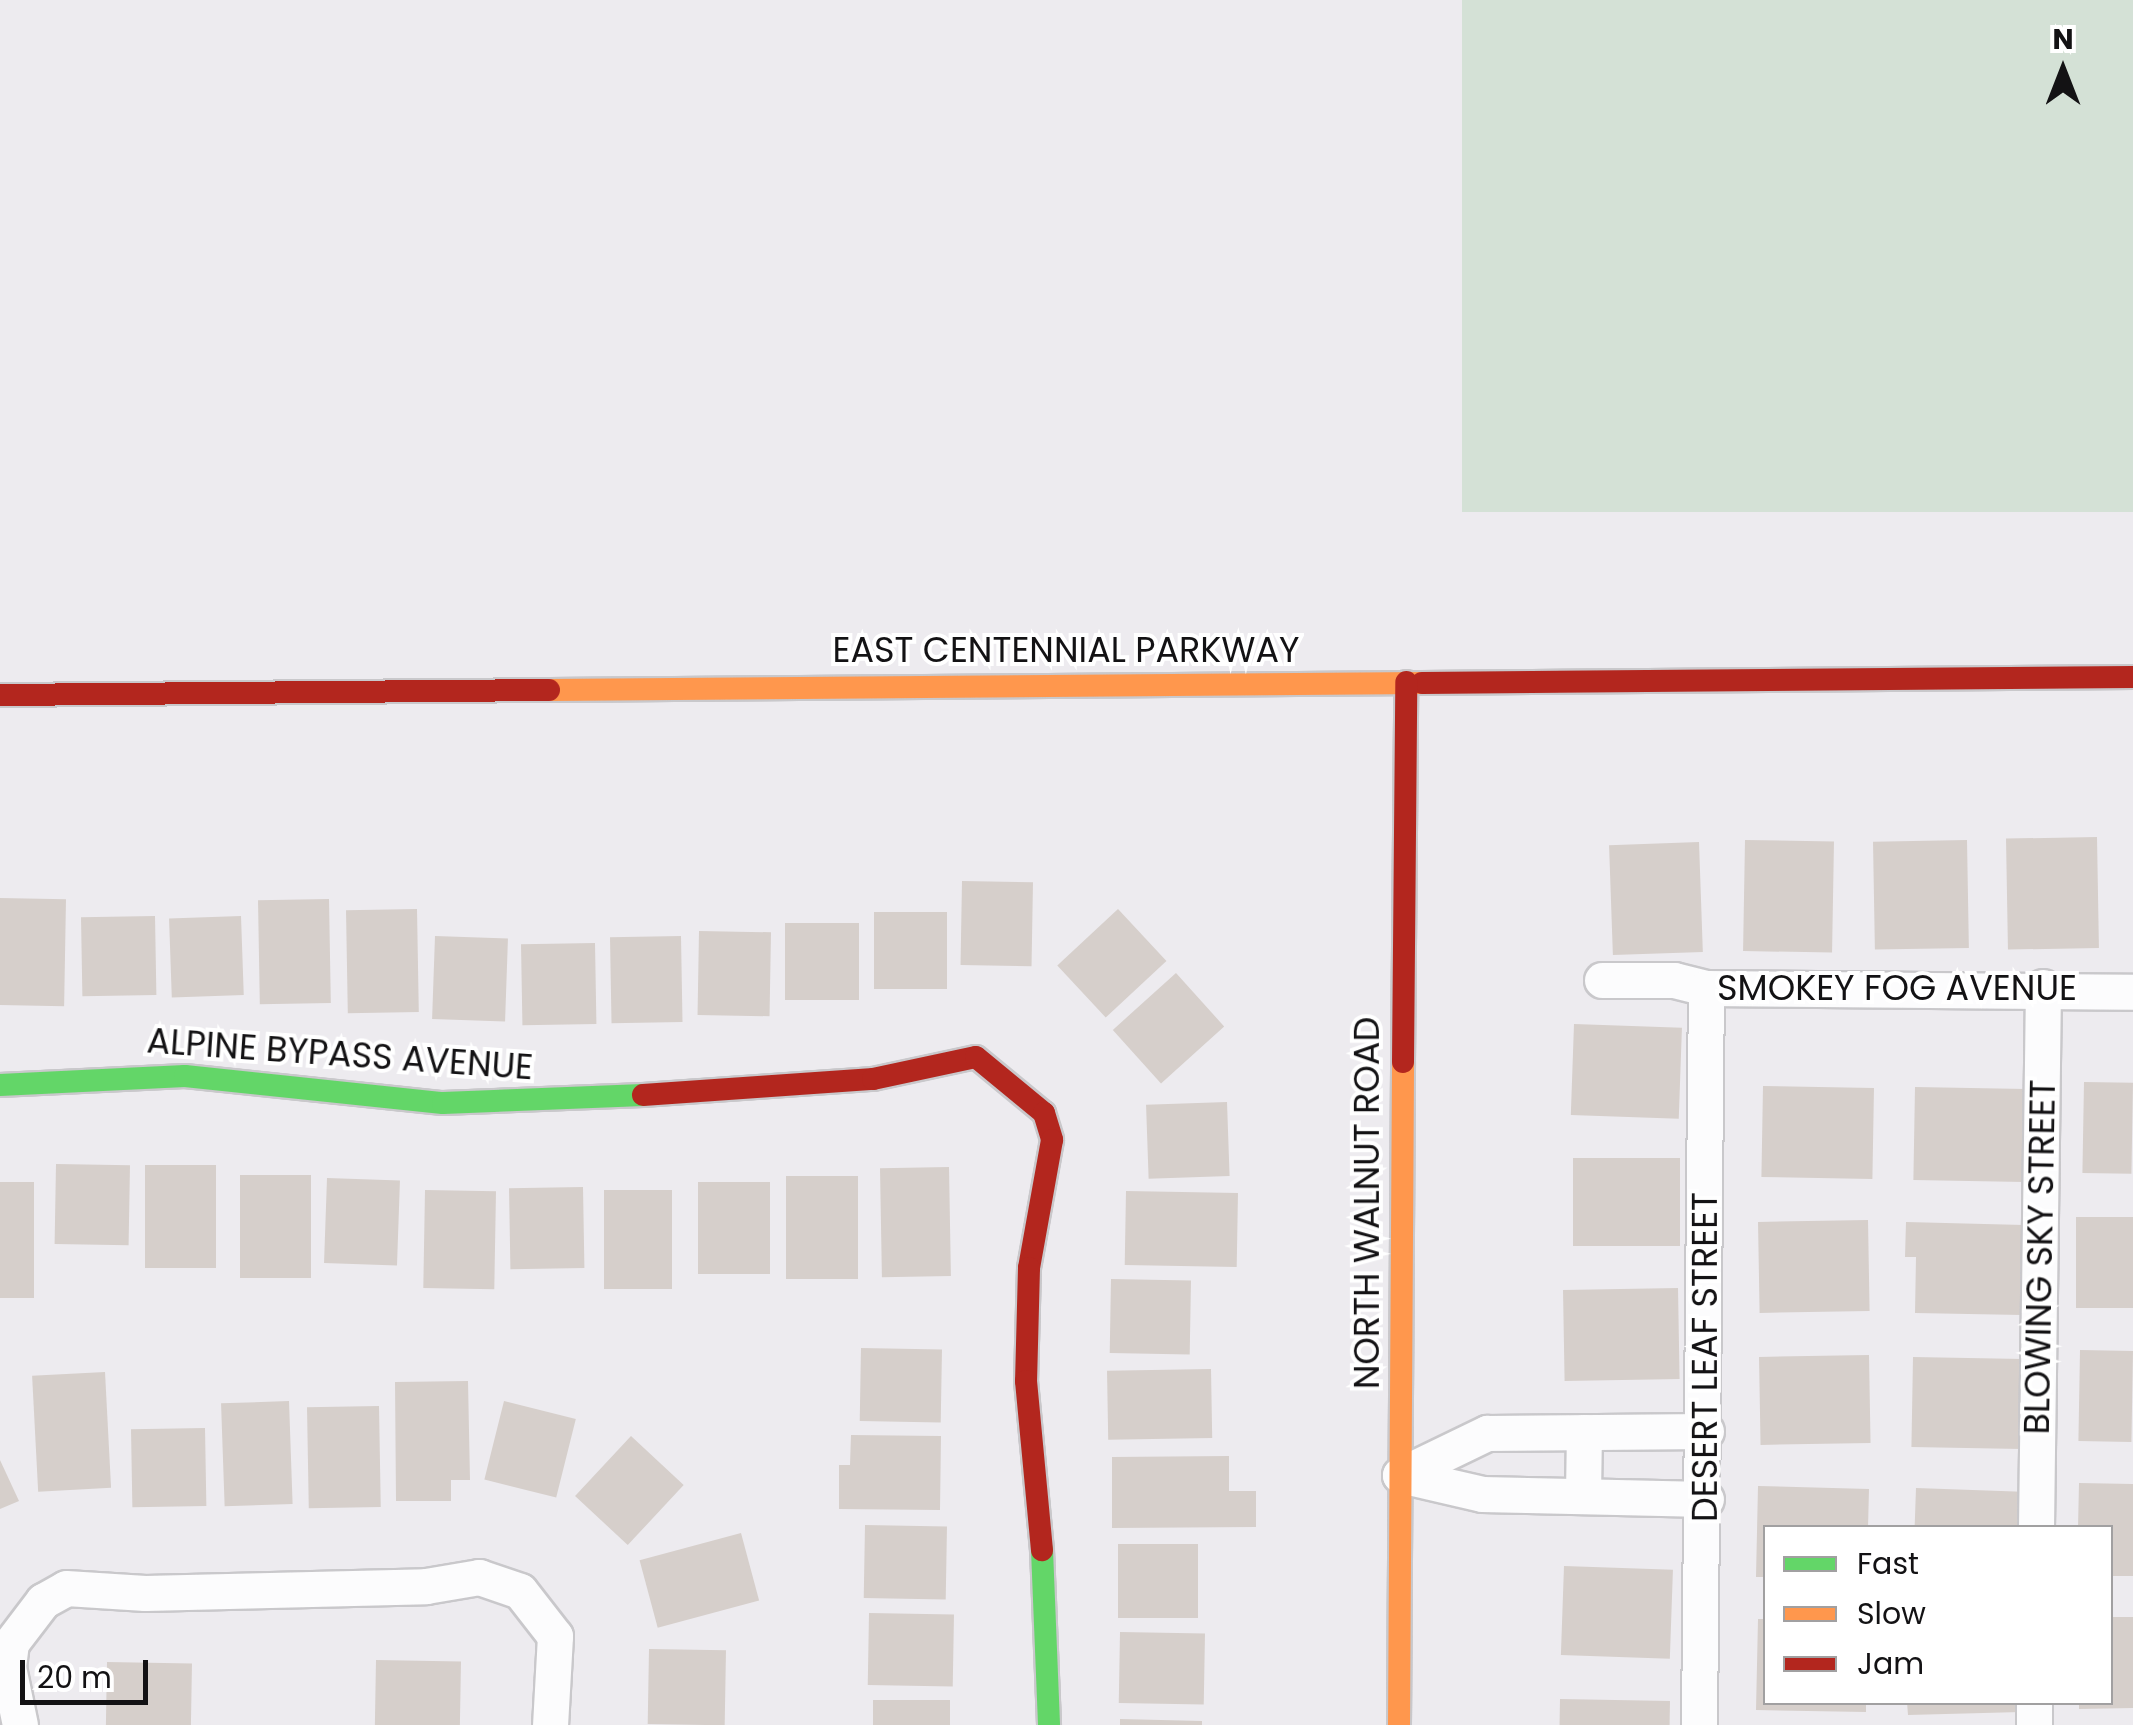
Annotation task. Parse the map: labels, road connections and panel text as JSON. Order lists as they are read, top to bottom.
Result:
{
  "streets": {
    "street": [
      "EAST CENTENNIAL PARKWAY",
      "SMOKEY FOG AVENUE",
      "ALPINE BYPASS AVENUE",
      "NORTH WALNUT ROAD",
      "BLOWING SKY STREET",
      "DESERT LEAF STREET"
    ]
  },
  "crossings": [
    ["EAST CENTENNIAL PARKWAY", "NORTH WALNUT ROAD"],
    ["SMOKEY FOG AVENUE", "BLOWING SKY STREET"],
    ["SMOKEY FOG AVENUE", "DESERT LEAF STREET"]
  ],
  "legend": ["Fast", "Slow", "Jam"],
  "scale_bar": "20 m",
  "north": "top"
}
